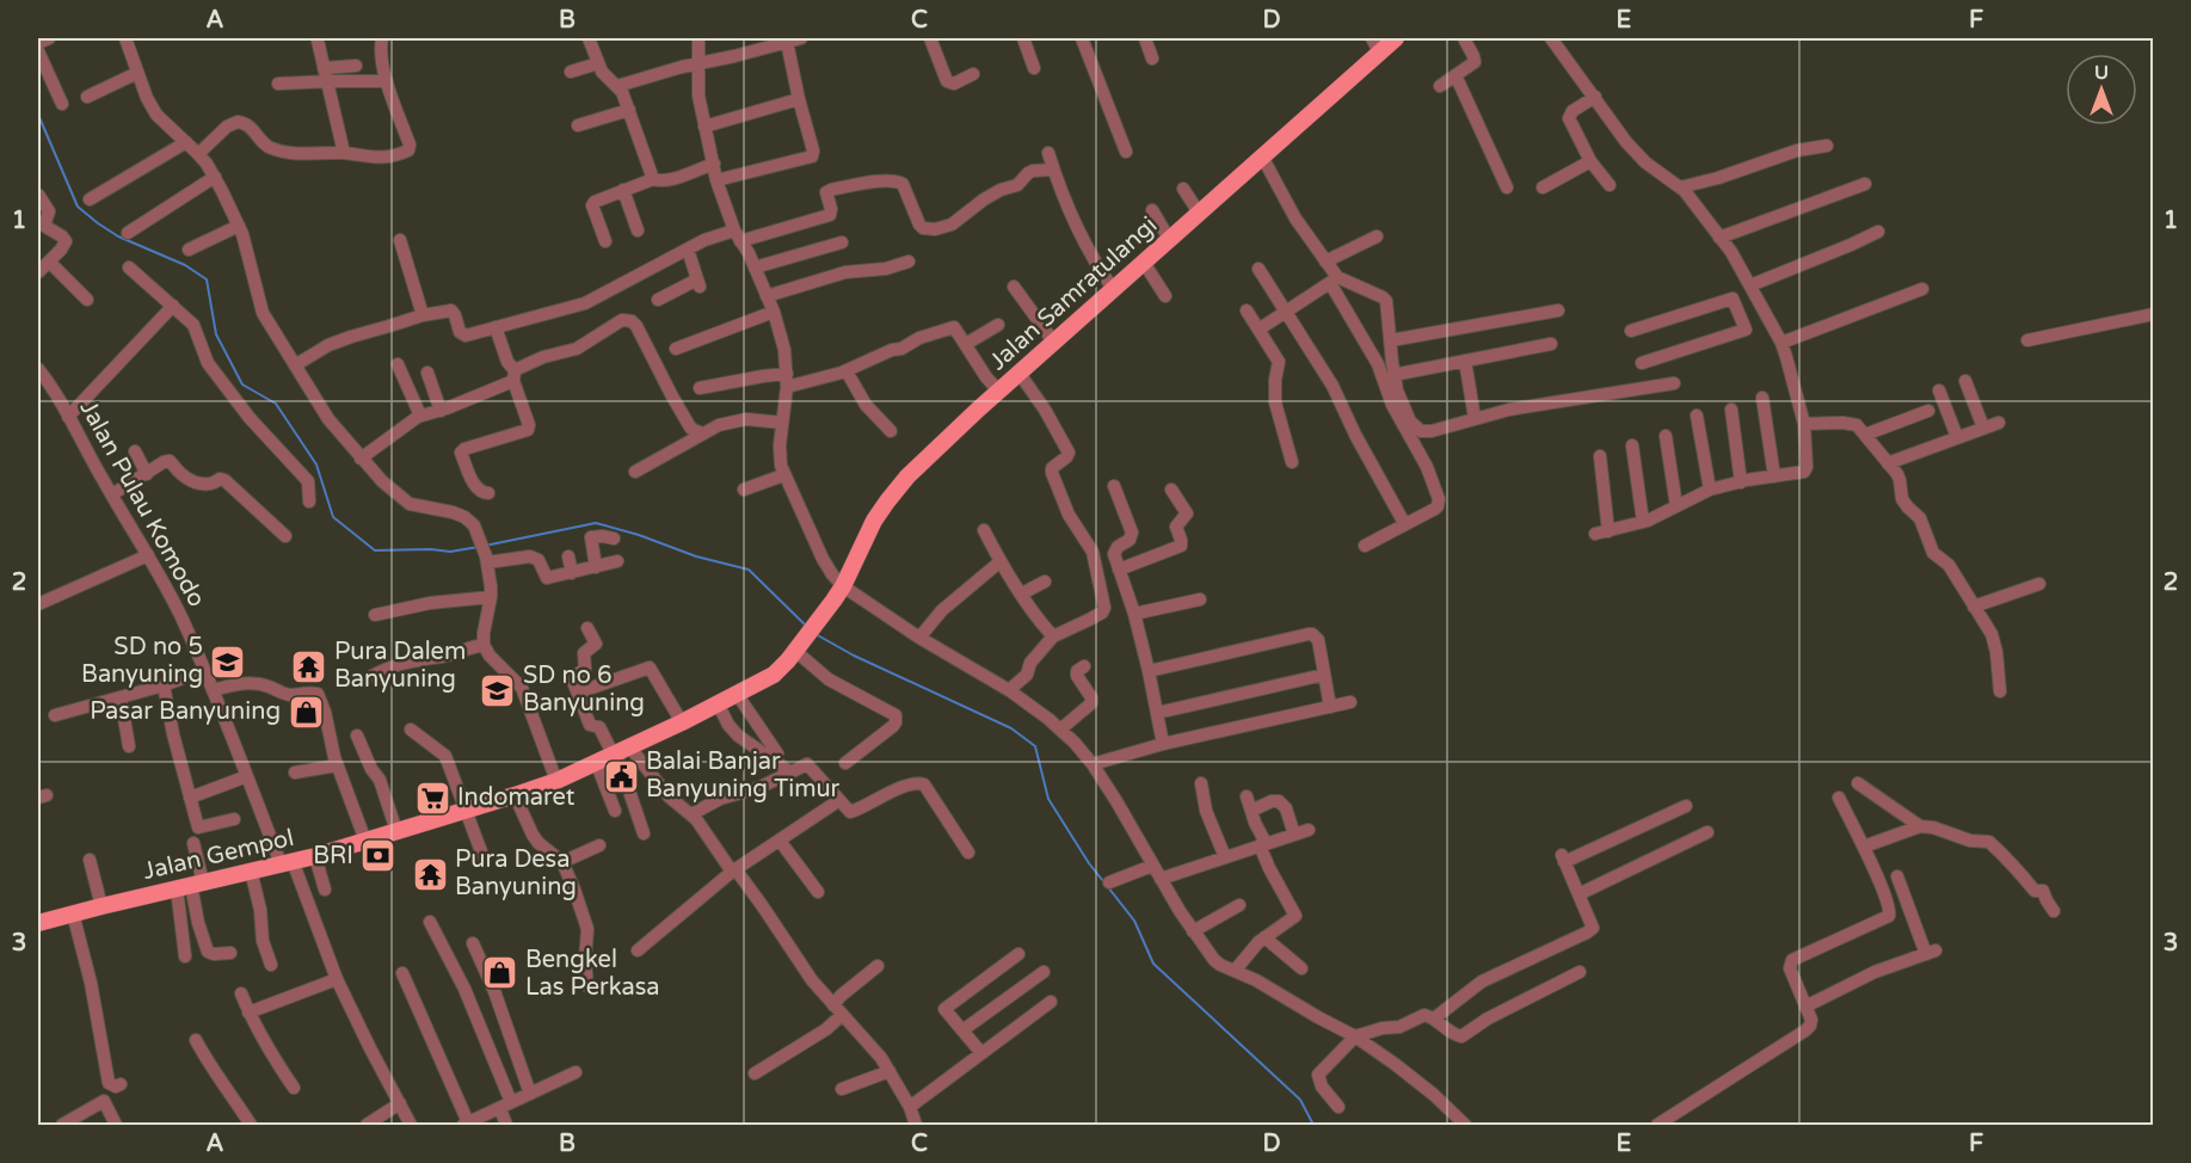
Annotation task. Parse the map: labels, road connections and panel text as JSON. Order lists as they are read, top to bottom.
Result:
{
  "streets": {
    "main road": ["Jalan Samratulangi", "Jalan Gempol"],
    "street": ["Jalan Pulau Komodo"]
  },
  "crossings": [
    ["Jalan Samratulangi", "Jalan Gempol"],
    ["Jalan Pulau Komodo", "Jalan Gempol"]
  ],
  "places": {
    "school or university": ["SD no 5 Banyuning", "SD no 6 Banyuning"],
    "temple": ["Pura Dalem Banyuning", "Pura Desa Banyuning"],
    "shop": ["Pasar Banyuning", "Bengkel Las Perkasa"],
    "public building": ["Balai Banjar Banyuning Timur"],
    "supermarket": ["Indomaret"],
    "bank": ["BRI"]
  },
  "north": "top",
  "grid": {
    "columns": [
      "A",
      "B",
      "C",
      "D",
      "E",
      "F"
    ],
    "rows": ["1", "2", "3"]
  }
}
